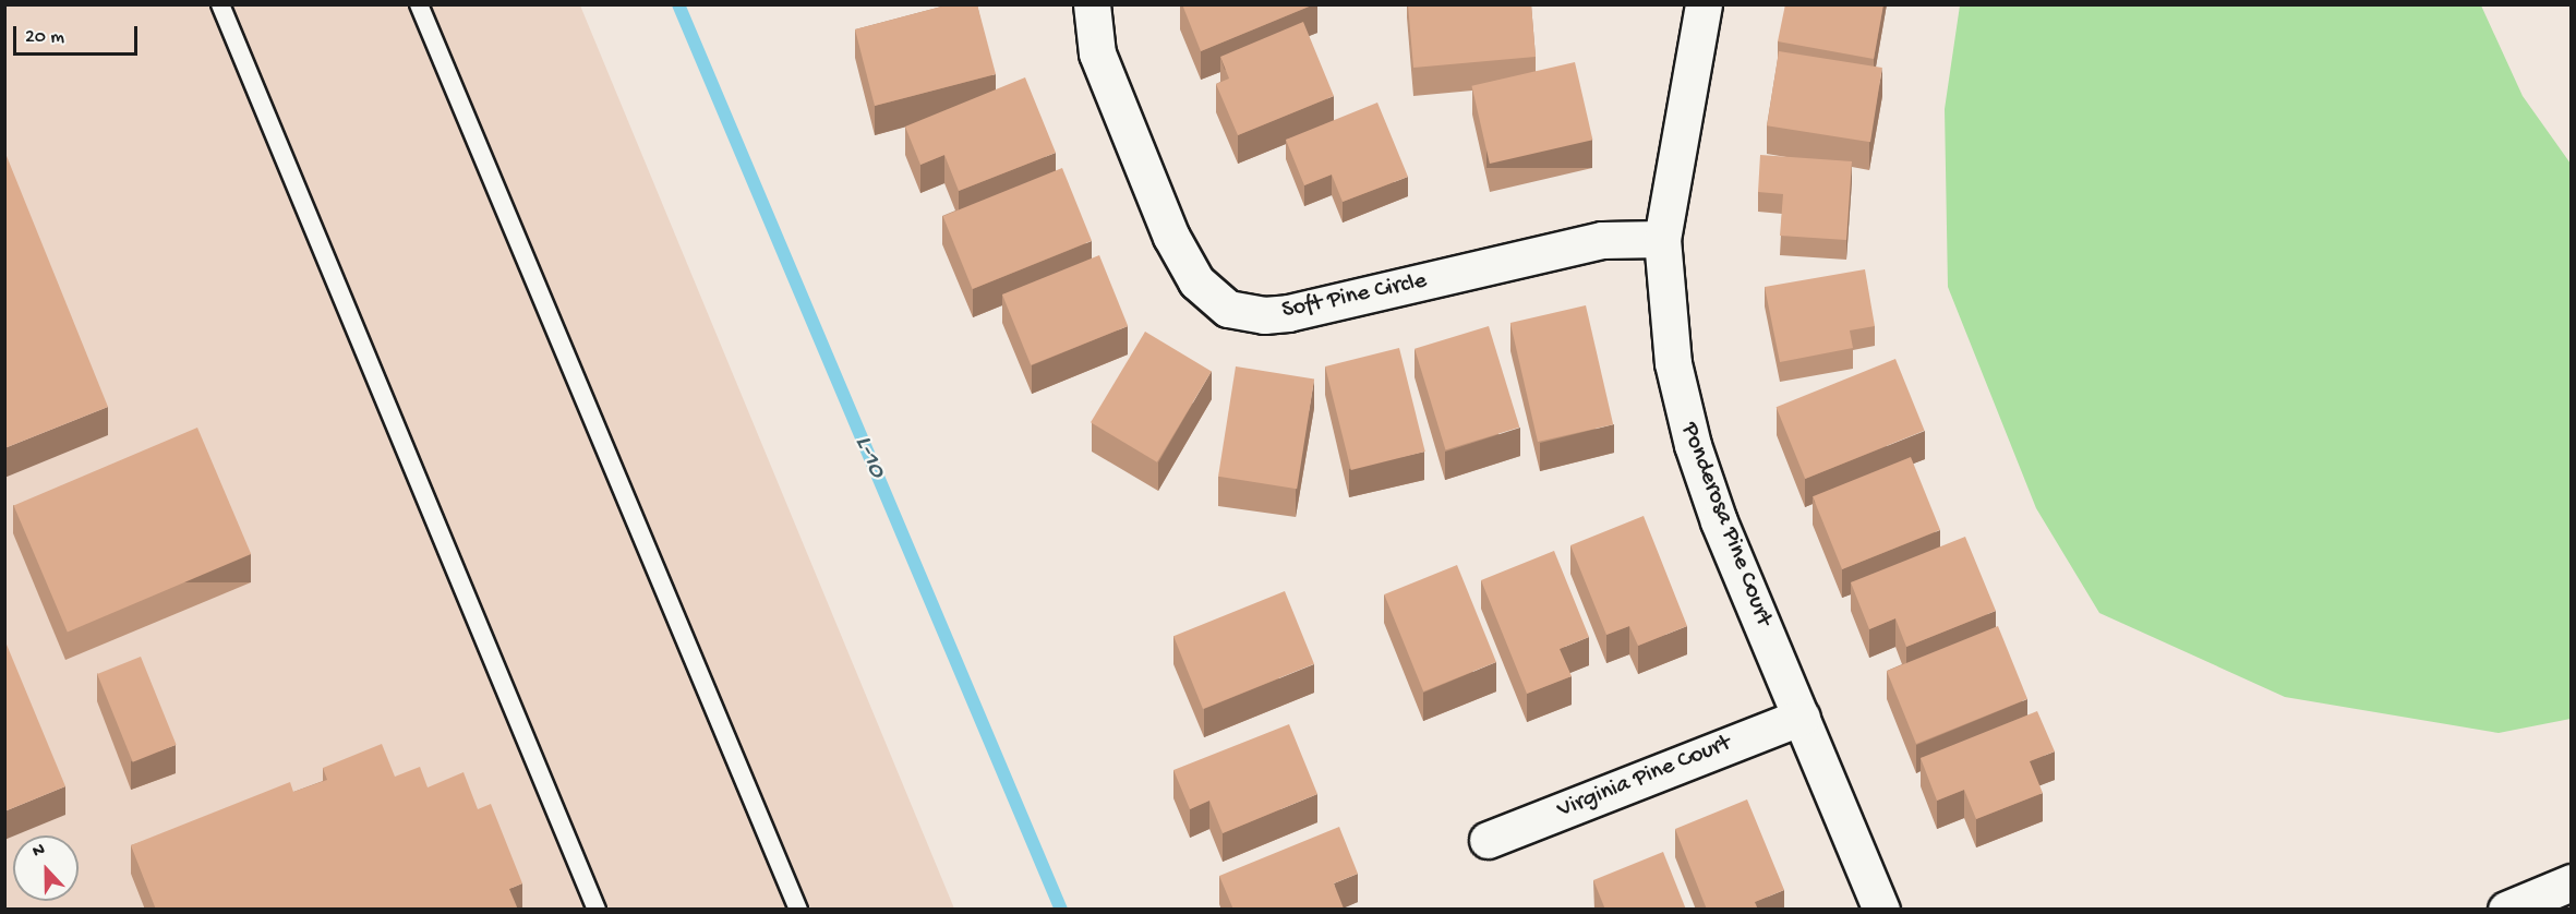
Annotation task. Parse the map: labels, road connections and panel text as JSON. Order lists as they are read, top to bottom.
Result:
{
  "streets": {
    "street": ["Soft Pine Circle", "Ponderosa Pine Court", "Virginia Pine Court"]
  },
  "crossings": [
    ["Soft Pine Circle", "Ponderosa Pine Court"],
    ["Ponderosa Pine Court", "Virginia Pine Court"]
  ],
  "water": ["L-10"],
  "scale_bar": "20 m",
  "north": "top"
}
